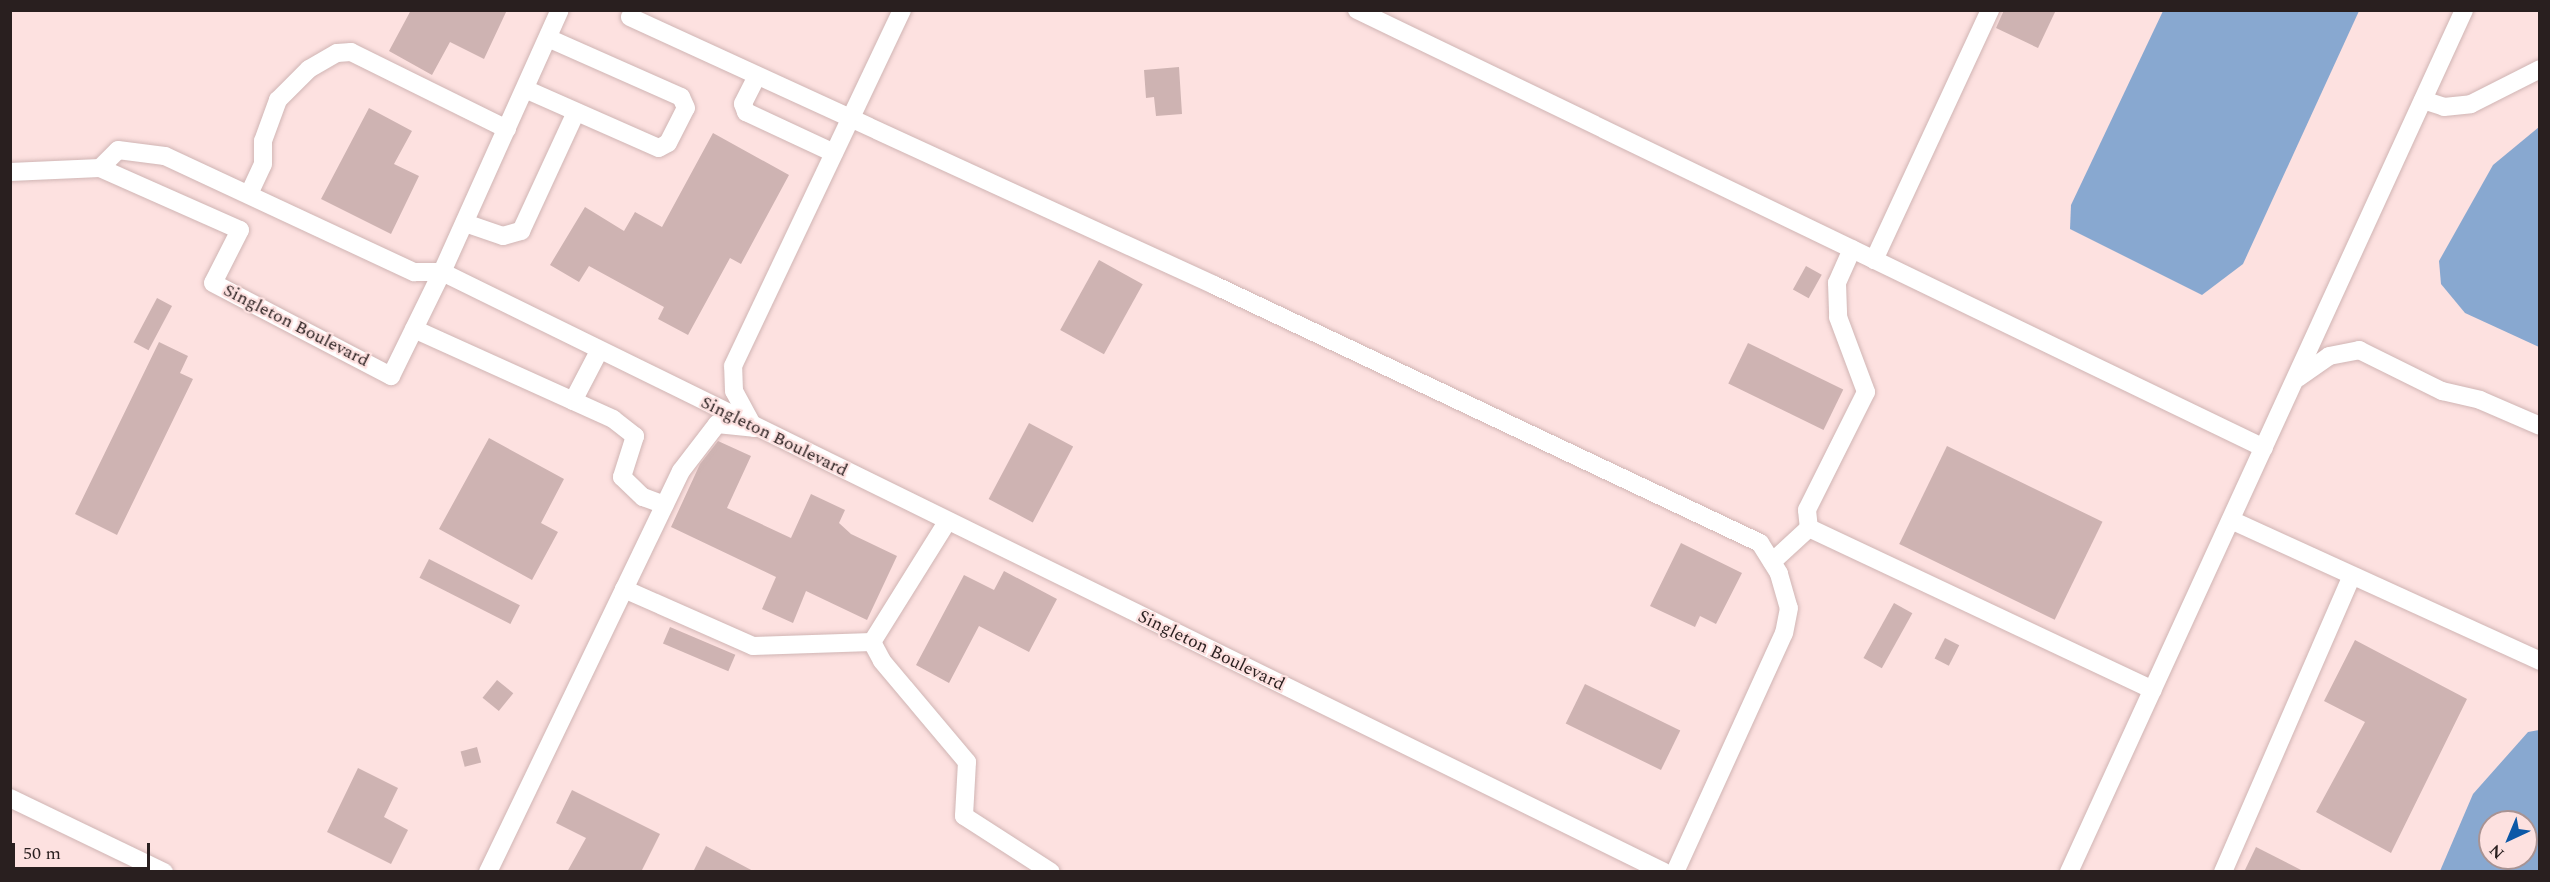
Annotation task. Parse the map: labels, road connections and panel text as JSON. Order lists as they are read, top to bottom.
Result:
{
  "streets": {
    "lane": ["Singleton Boulevard"]
  },
  "scale_bar": "50 m",
  "north": "bottom left"
}
